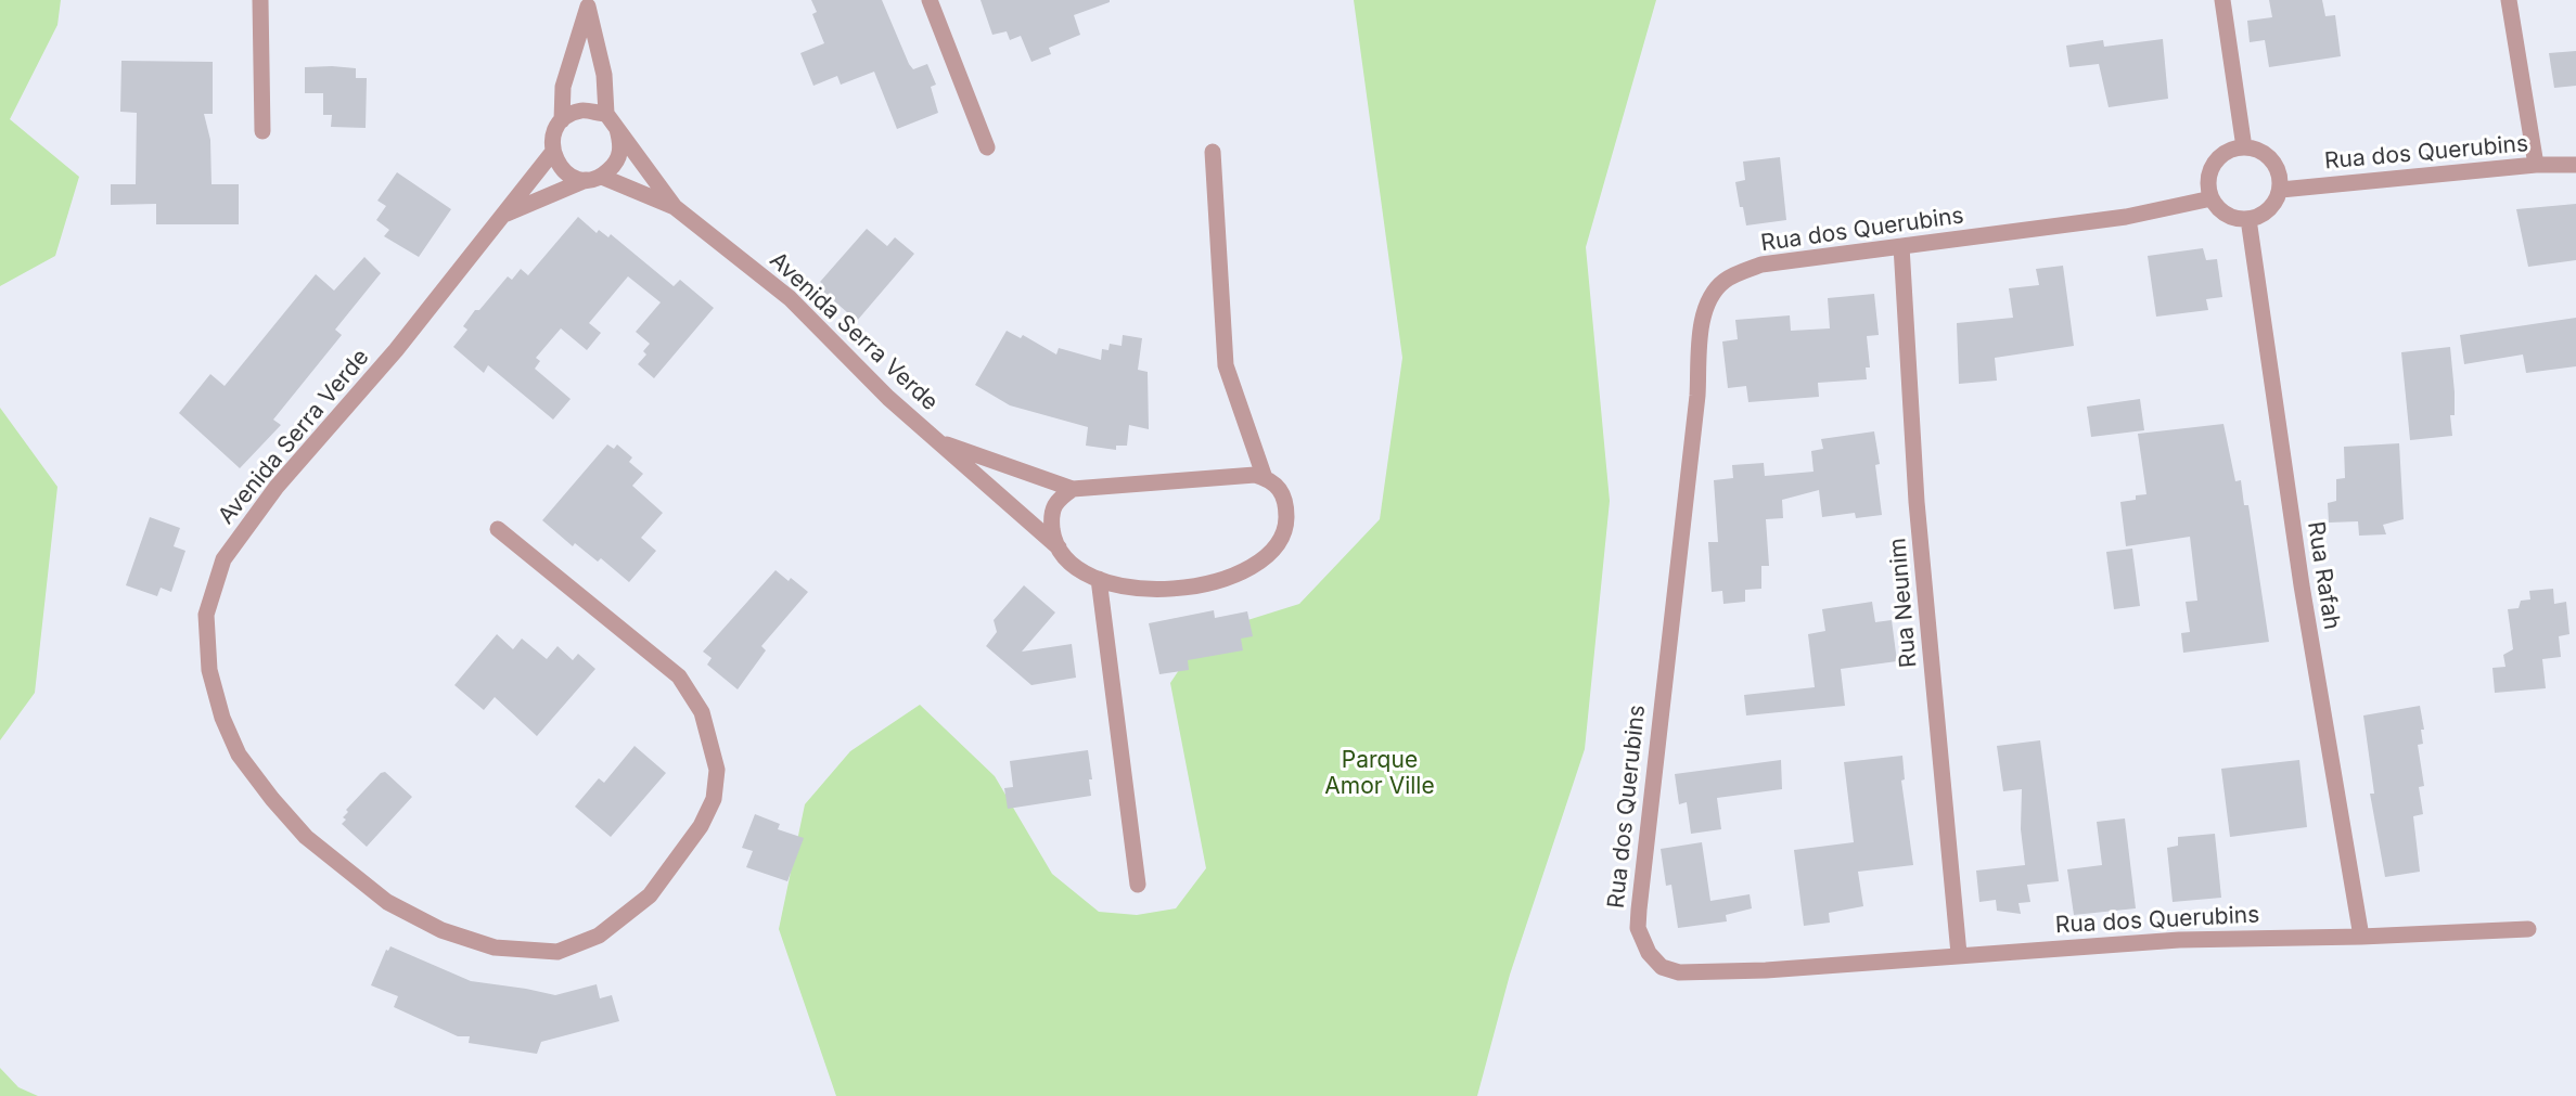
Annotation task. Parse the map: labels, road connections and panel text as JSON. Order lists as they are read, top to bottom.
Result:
{
  "streets": {
    "street": [
      "Rua dos Querubins",
      "Avenida Serra Verde",
      "Rua Rafah",
      "Rua Neunim"
    ]
  },
  "crossings": [
    ["Rua dos Querubins", "Rua Rafah"],
    ["Rua dos Querubins", "Rua Neunim"]
  ],
  "parks": ["Parque Amor Ville"]
}
